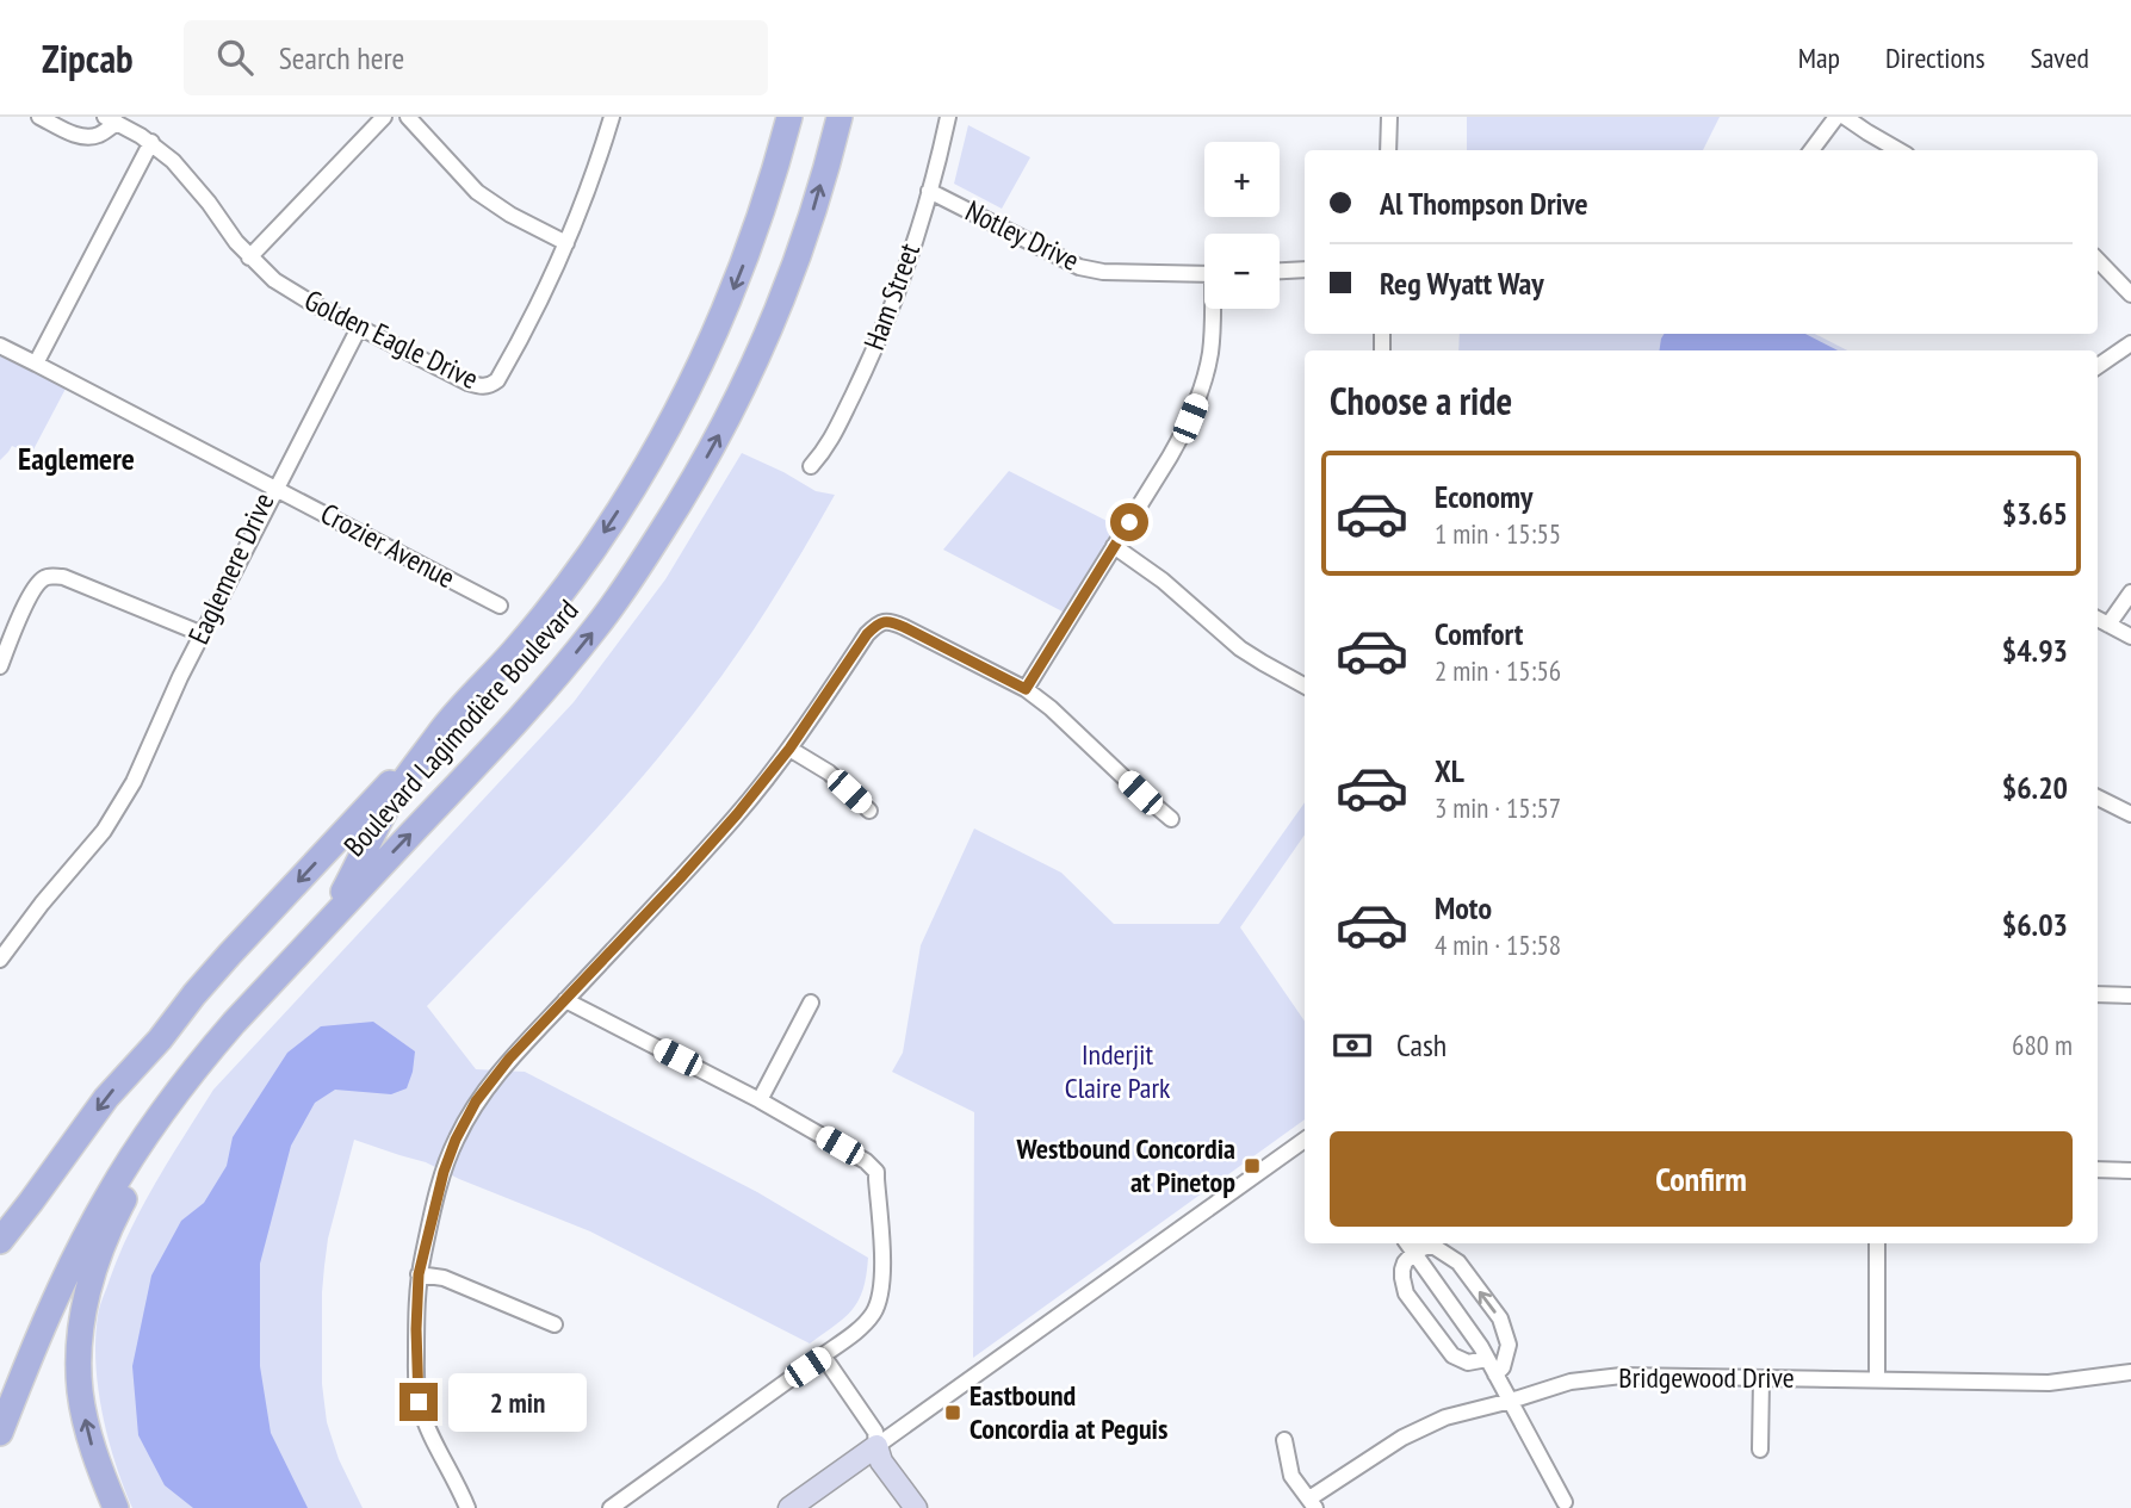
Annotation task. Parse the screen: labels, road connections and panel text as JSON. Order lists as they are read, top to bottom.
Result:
{
  "streets": {
    "main road": ["Boulevard Lagimodière Boulevard"],
    "street": [
      "Notley Drive",
      "Ham Street",
      "Golden Eagle Drive",
      "Crozier Avenue",
      "Eaglemere Drive",
      "Bridgewood Drive"
    ]
  },
  "crossings": [
    ["Notley Drive", "Ham Street"],
    ["Crozier Avenue", "Eaglemere Drive"]
  ],
  "districts": ["Eaglemere"],
  "parks": ["Inderjit Claire Park"],
  "places": {
    "transit": ["Westbound Concordia at Pinetop", "Eastbound Concordia at Peguis"]
  },
  "page": {
    "header": "Zipcab",
    "search": "Search here",
    "nav": ["Map", "Directions", "Saved"],
    "map_buttons": ["+", "−"],
    "banner": ["Al Thompson Drive", "Reg Wyatt Way"],
    "heading": "Choose a ride",
    "list": [
      {
        "name": "Economy",
        "note": "1 min · 15:55",
        "value": "$3.65"
      },
      {
        "name": "Comfort",
        "note": "2 min · 15:56",
        "value": "$4.93"
      },
      {
        "name": "XL",
        "note": "3 min · 15:57",
        "value": "$6.20"
      },
      {
        "name": "Moto",
        "note": "4 min · 15:58",
        "value": "$6.03"
      }
    ],
    "pay": ["Cash", "680 m"],
    "buttons": "Confirm",
    "bubble": "2 min"
  }
}
